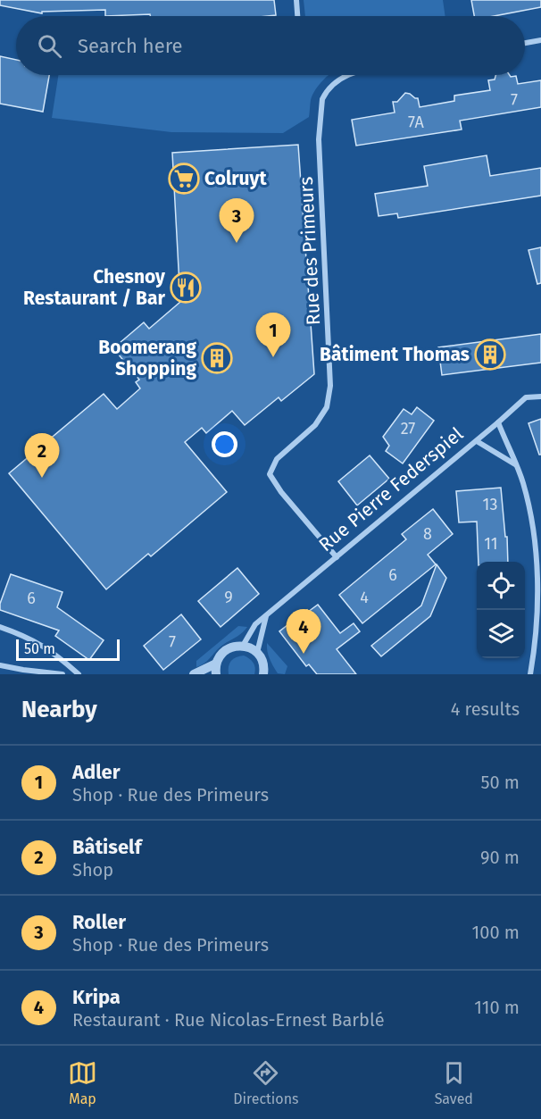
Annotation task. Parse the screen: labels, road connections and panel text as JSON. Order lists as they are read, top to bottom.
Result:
{
  "streets": {
    "street": ["Rue des Primeurs", "Rue Pierre Federspiel"]
  },
  "crossings": [
    ["Rue des Primeurs", "Rue Pierre Federspiel"]
  ],
  "places": {
    "supermarket": ["Colruyt"],
    "restaurant": ["Chesnoy Restaurant / Bar"],
    "building": ["Bâtiment Thomas", "Boomerang Shopping"]
  },
  "house_numbers": [
    "7",
    "7A",
    "27",
    "13",
    "8",
    "11",
    "6",
    "9",
    "4",
    "6",
    "7"
  ],
  "scale_bar": "50 m",
  "page": {
    "search": "Search here",
    "pins": [
      "3",
      "1",
      "2",
      "4"
    ],
    "scale": "50 m",
    "heading": ["Nearby", "4 results"],
    "list": [
      {
        "mark": "1",
        "name": "Adler",
        "note": "Shop · Rue des Primeurs",
        "value": "50 m"
      },
      {
        "mark": "2",
        "name": "Bâtiself",
        "note": "Shop",
        "value": "90 m"
      },
      {
        "mark": "3",
        "name": "Roller",
        "note": "Shop · Rue des Primeurs",
        "value": "100 m"
      },
      {
        "mark": "4",
        "name": "Kripa",
        "note": "Restaurant · Rue Nicolas-Ernest Barblé",
        "value": "110 m"
      }
    ],
    "nav": ["Map", "Directions", "Saved"]
  }
}
